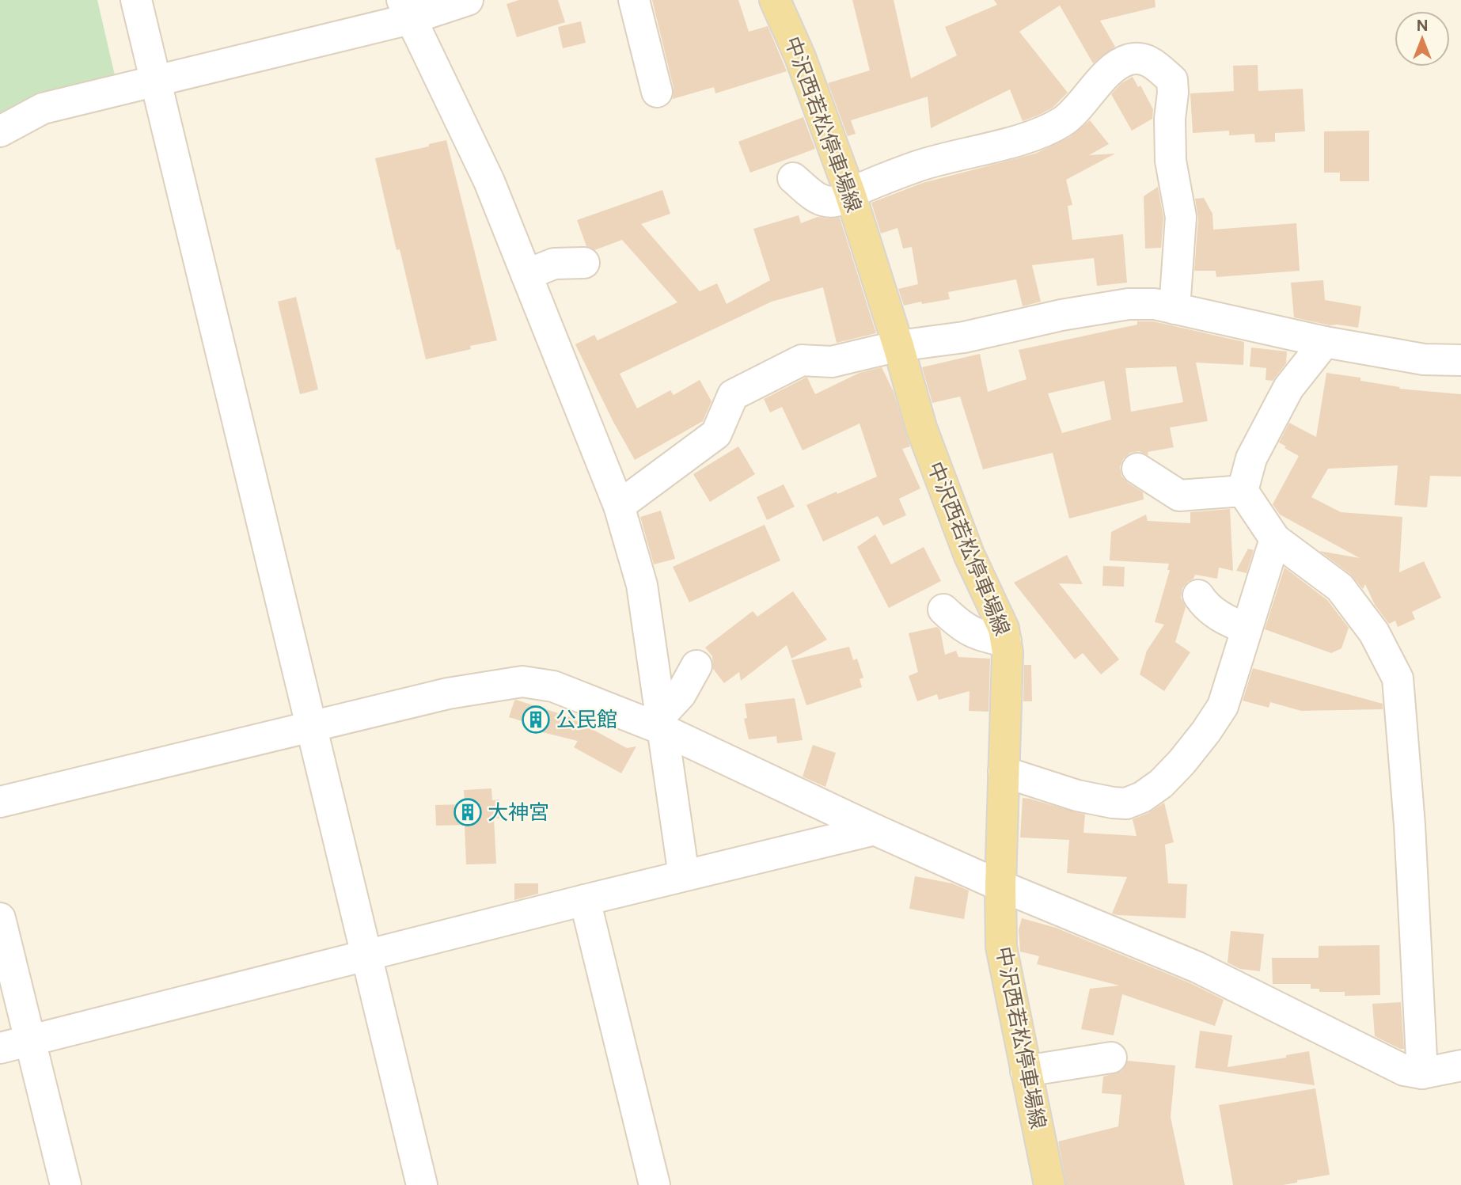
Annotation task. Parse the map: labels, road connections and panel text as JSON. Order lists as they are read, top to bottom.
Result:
{
  "streets": {
    "main road": ["中沢西若松停車場線"]
  },
  "places": {
    "building": ["公民館", "大神宮"]
  },
  "north": "top"
}
